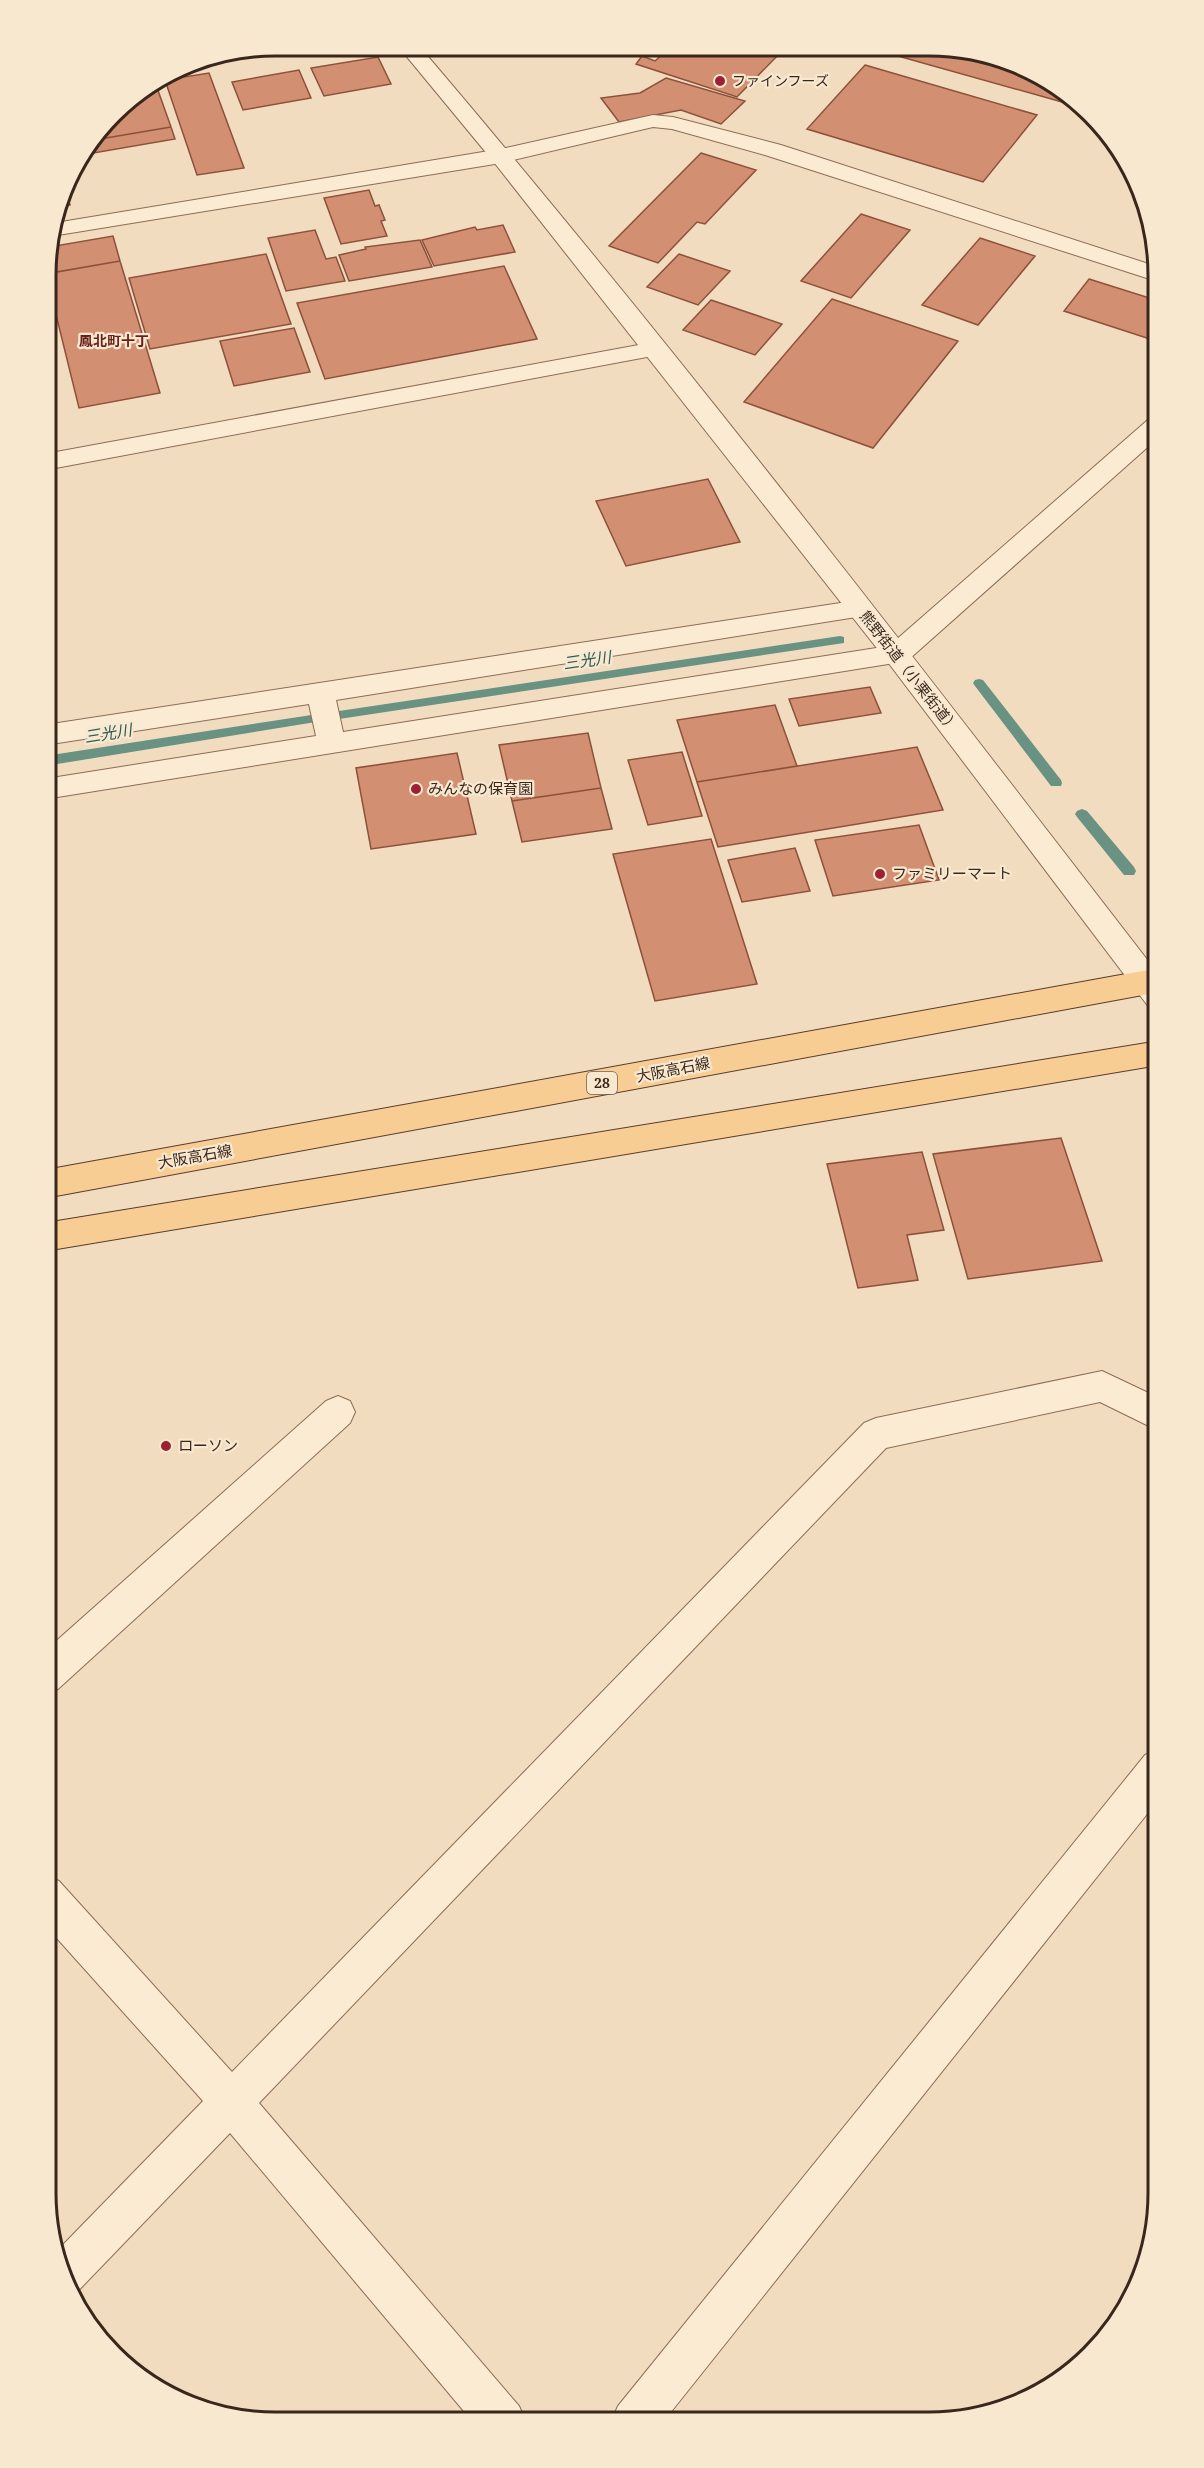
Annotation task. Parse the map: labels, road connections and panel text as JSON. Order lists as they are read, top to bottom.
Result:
{
  "streets": {
    "main road": ["大阪高石線", "28"],
    "street": ["熊野街道（小栗街道）"]
  },
  "districts": ["鳳北町十丁"],
  "water": ["三光川"],
  "places": [
    "ファインフーズ",
    "みんなの保育園",
    "ファミリーマート",
    "ローソン"
  ]
}
